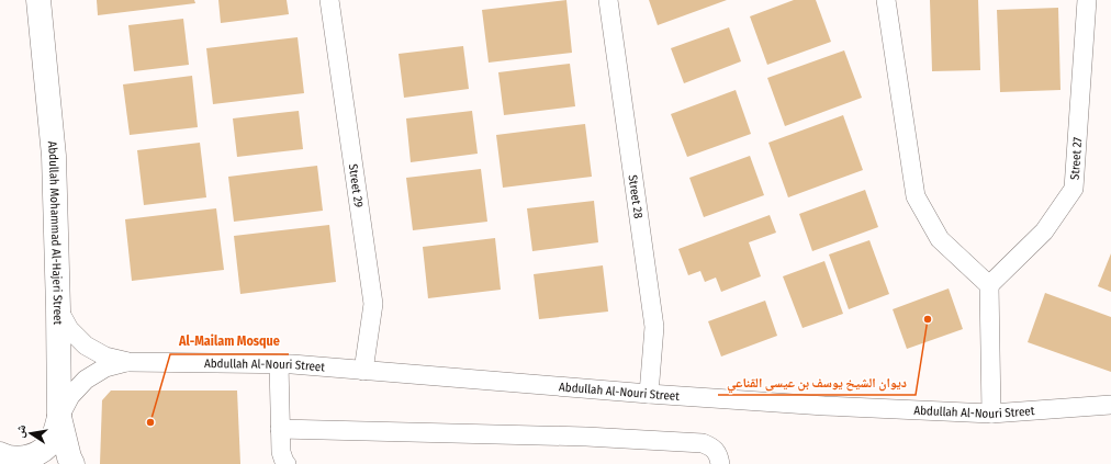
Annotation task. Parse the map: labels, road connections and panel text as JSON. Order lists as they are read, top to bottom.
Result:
{
  "streets": {
    "main road": ["Abdullah Mohammad Al-Hajeri Street"],
    "street": [
      "Street 27",
      "Street 29",
      "Street 28",
      "Abdullah Al-Nouri Street"
    ]
  },
  "crossings": [
    ["Street 29", "Abdullah Al-Nouri Street"],
    ["Street 28", "Abdullah Al-Nouri Street"],
    ["Abdullah Mohammad Al-Hajeri Street", "Abdullah Al-Nouri Street"]
  ],
  "places": ["ديوان الشيخ يوسف بن عيسى القناعي", "Al-Mailam Mosque"],
  "north": "left"
}
